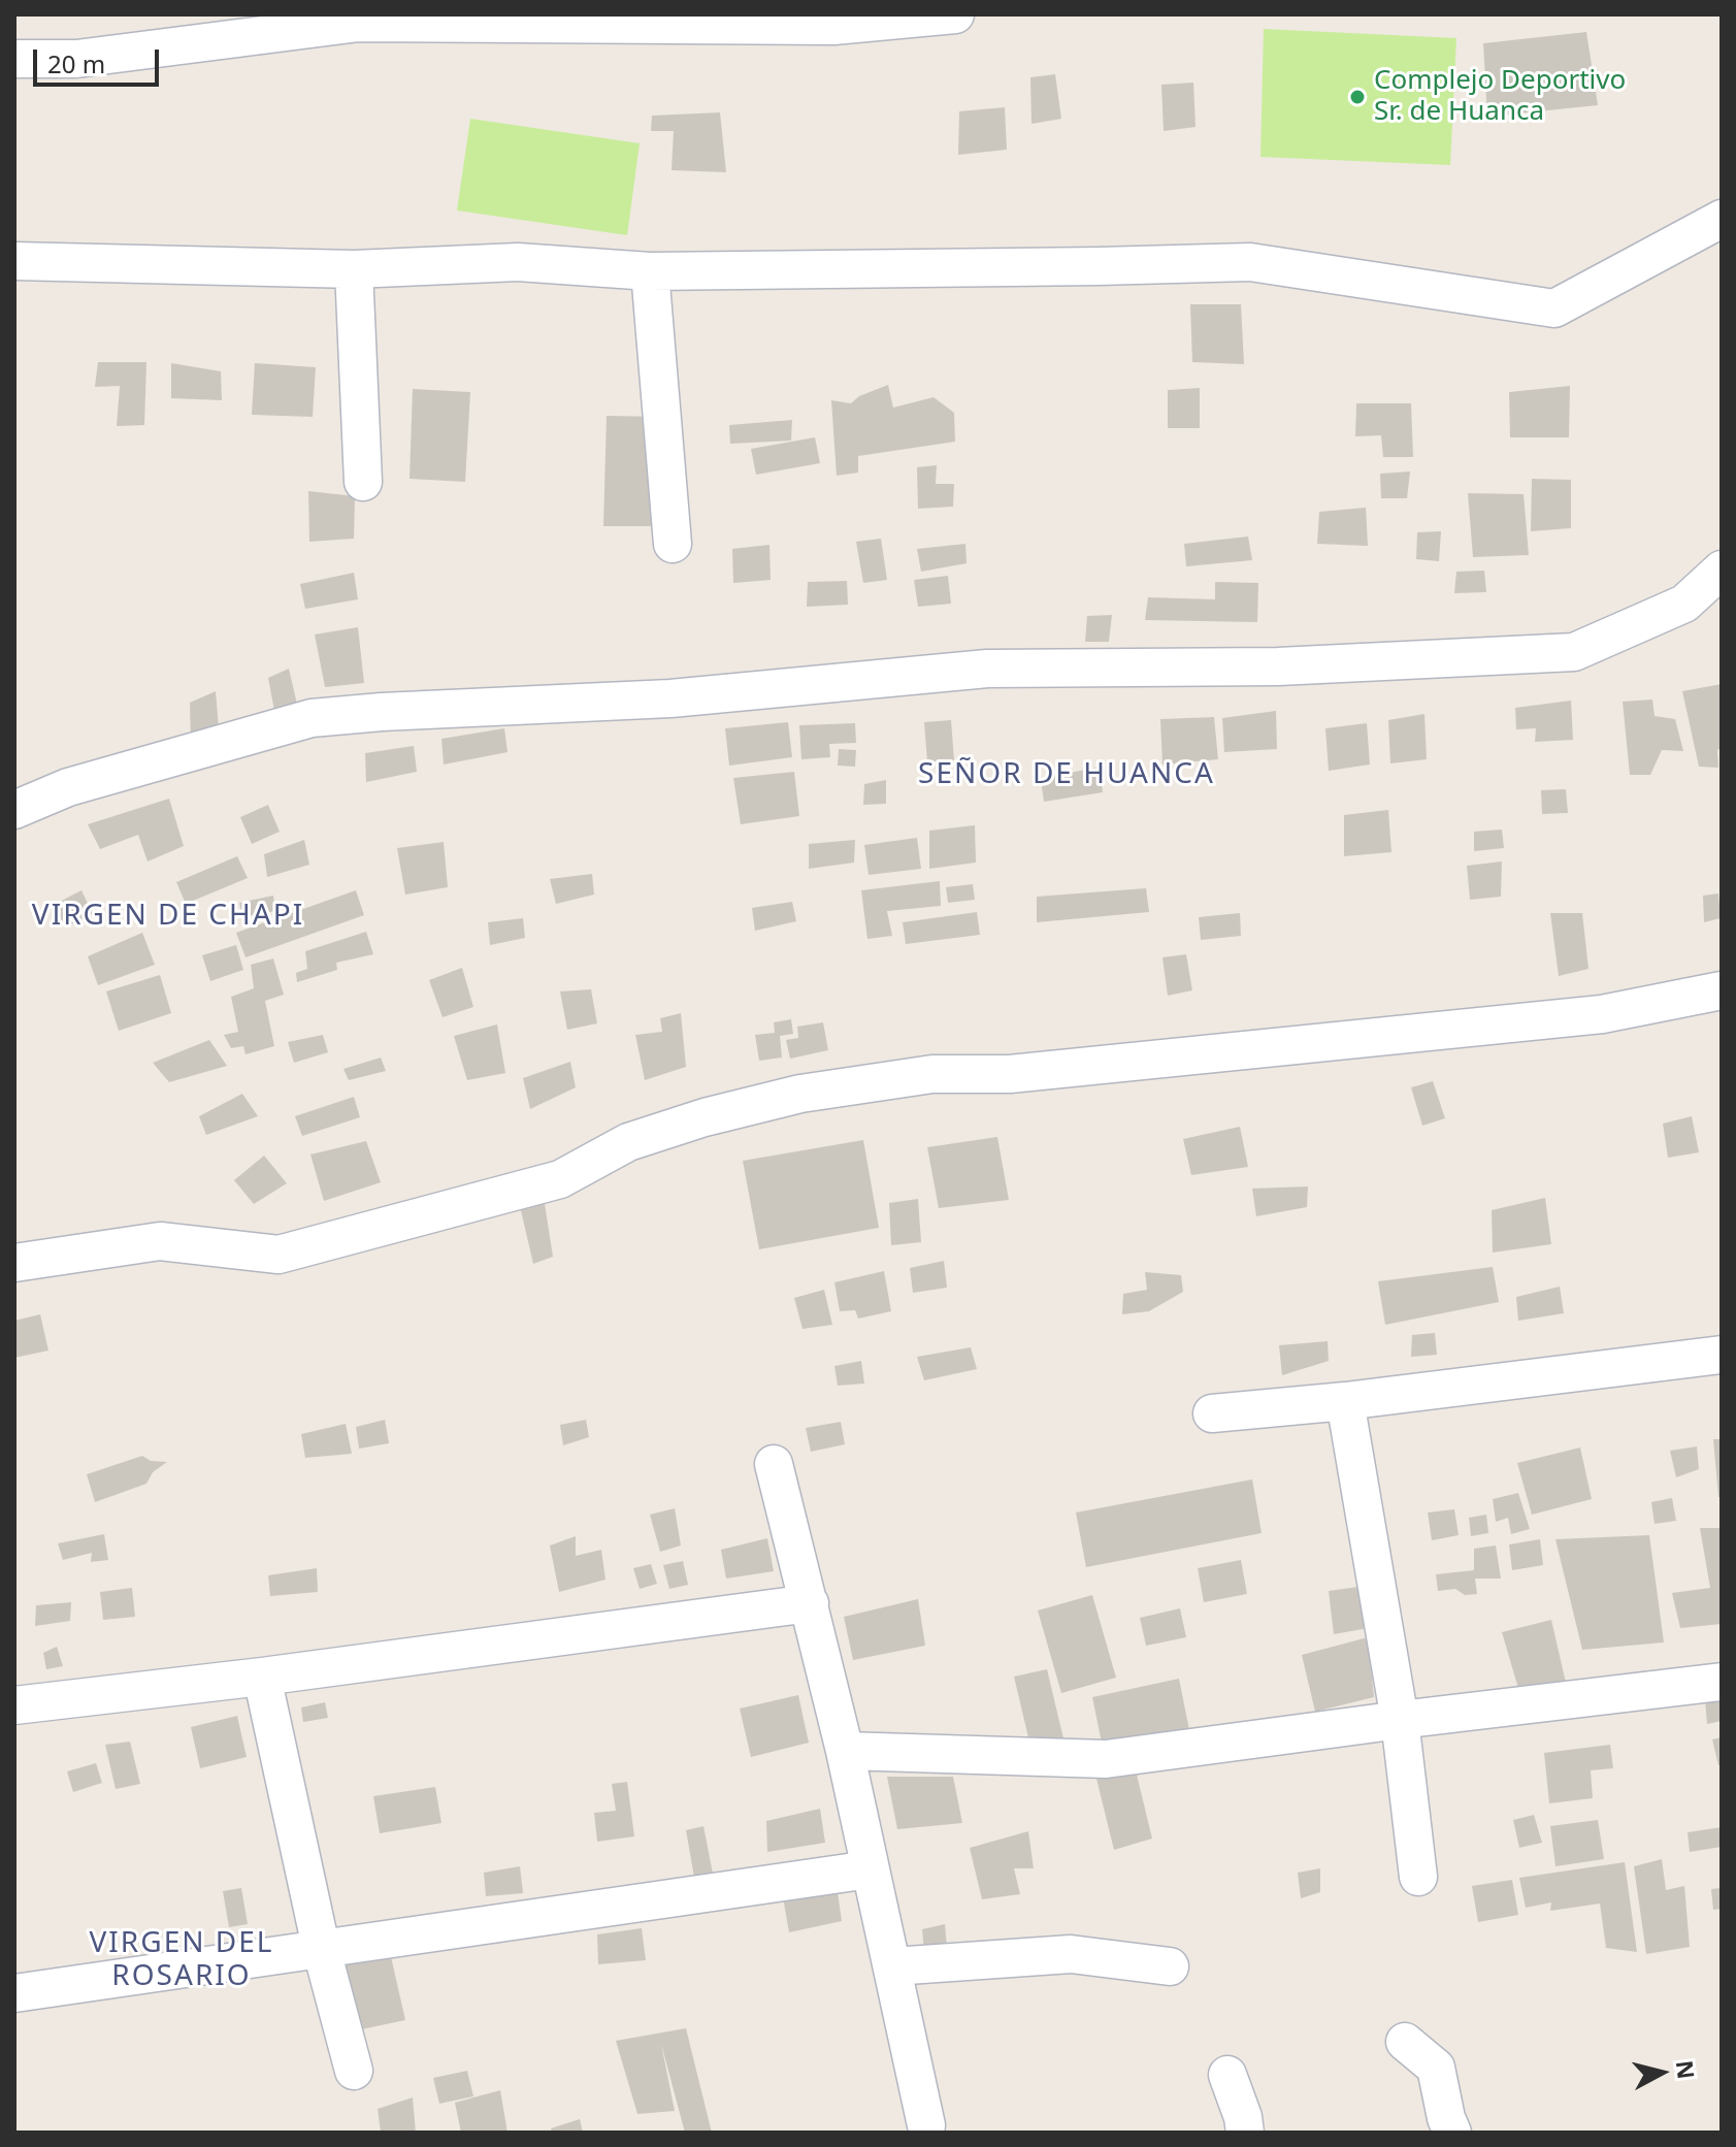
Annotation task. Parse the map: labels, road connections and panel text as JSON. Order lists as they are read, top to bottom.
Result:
{
  "districts": ["SEÑOR DE HUANCA", "VIRGEN DE CHAPI", "VIRGEN DEL ROSARIO"],
  "places": ["Complejo Deportivo Sr. de Huanca"],
  "scale_bar": "20 m",
  "north": "right"
}
